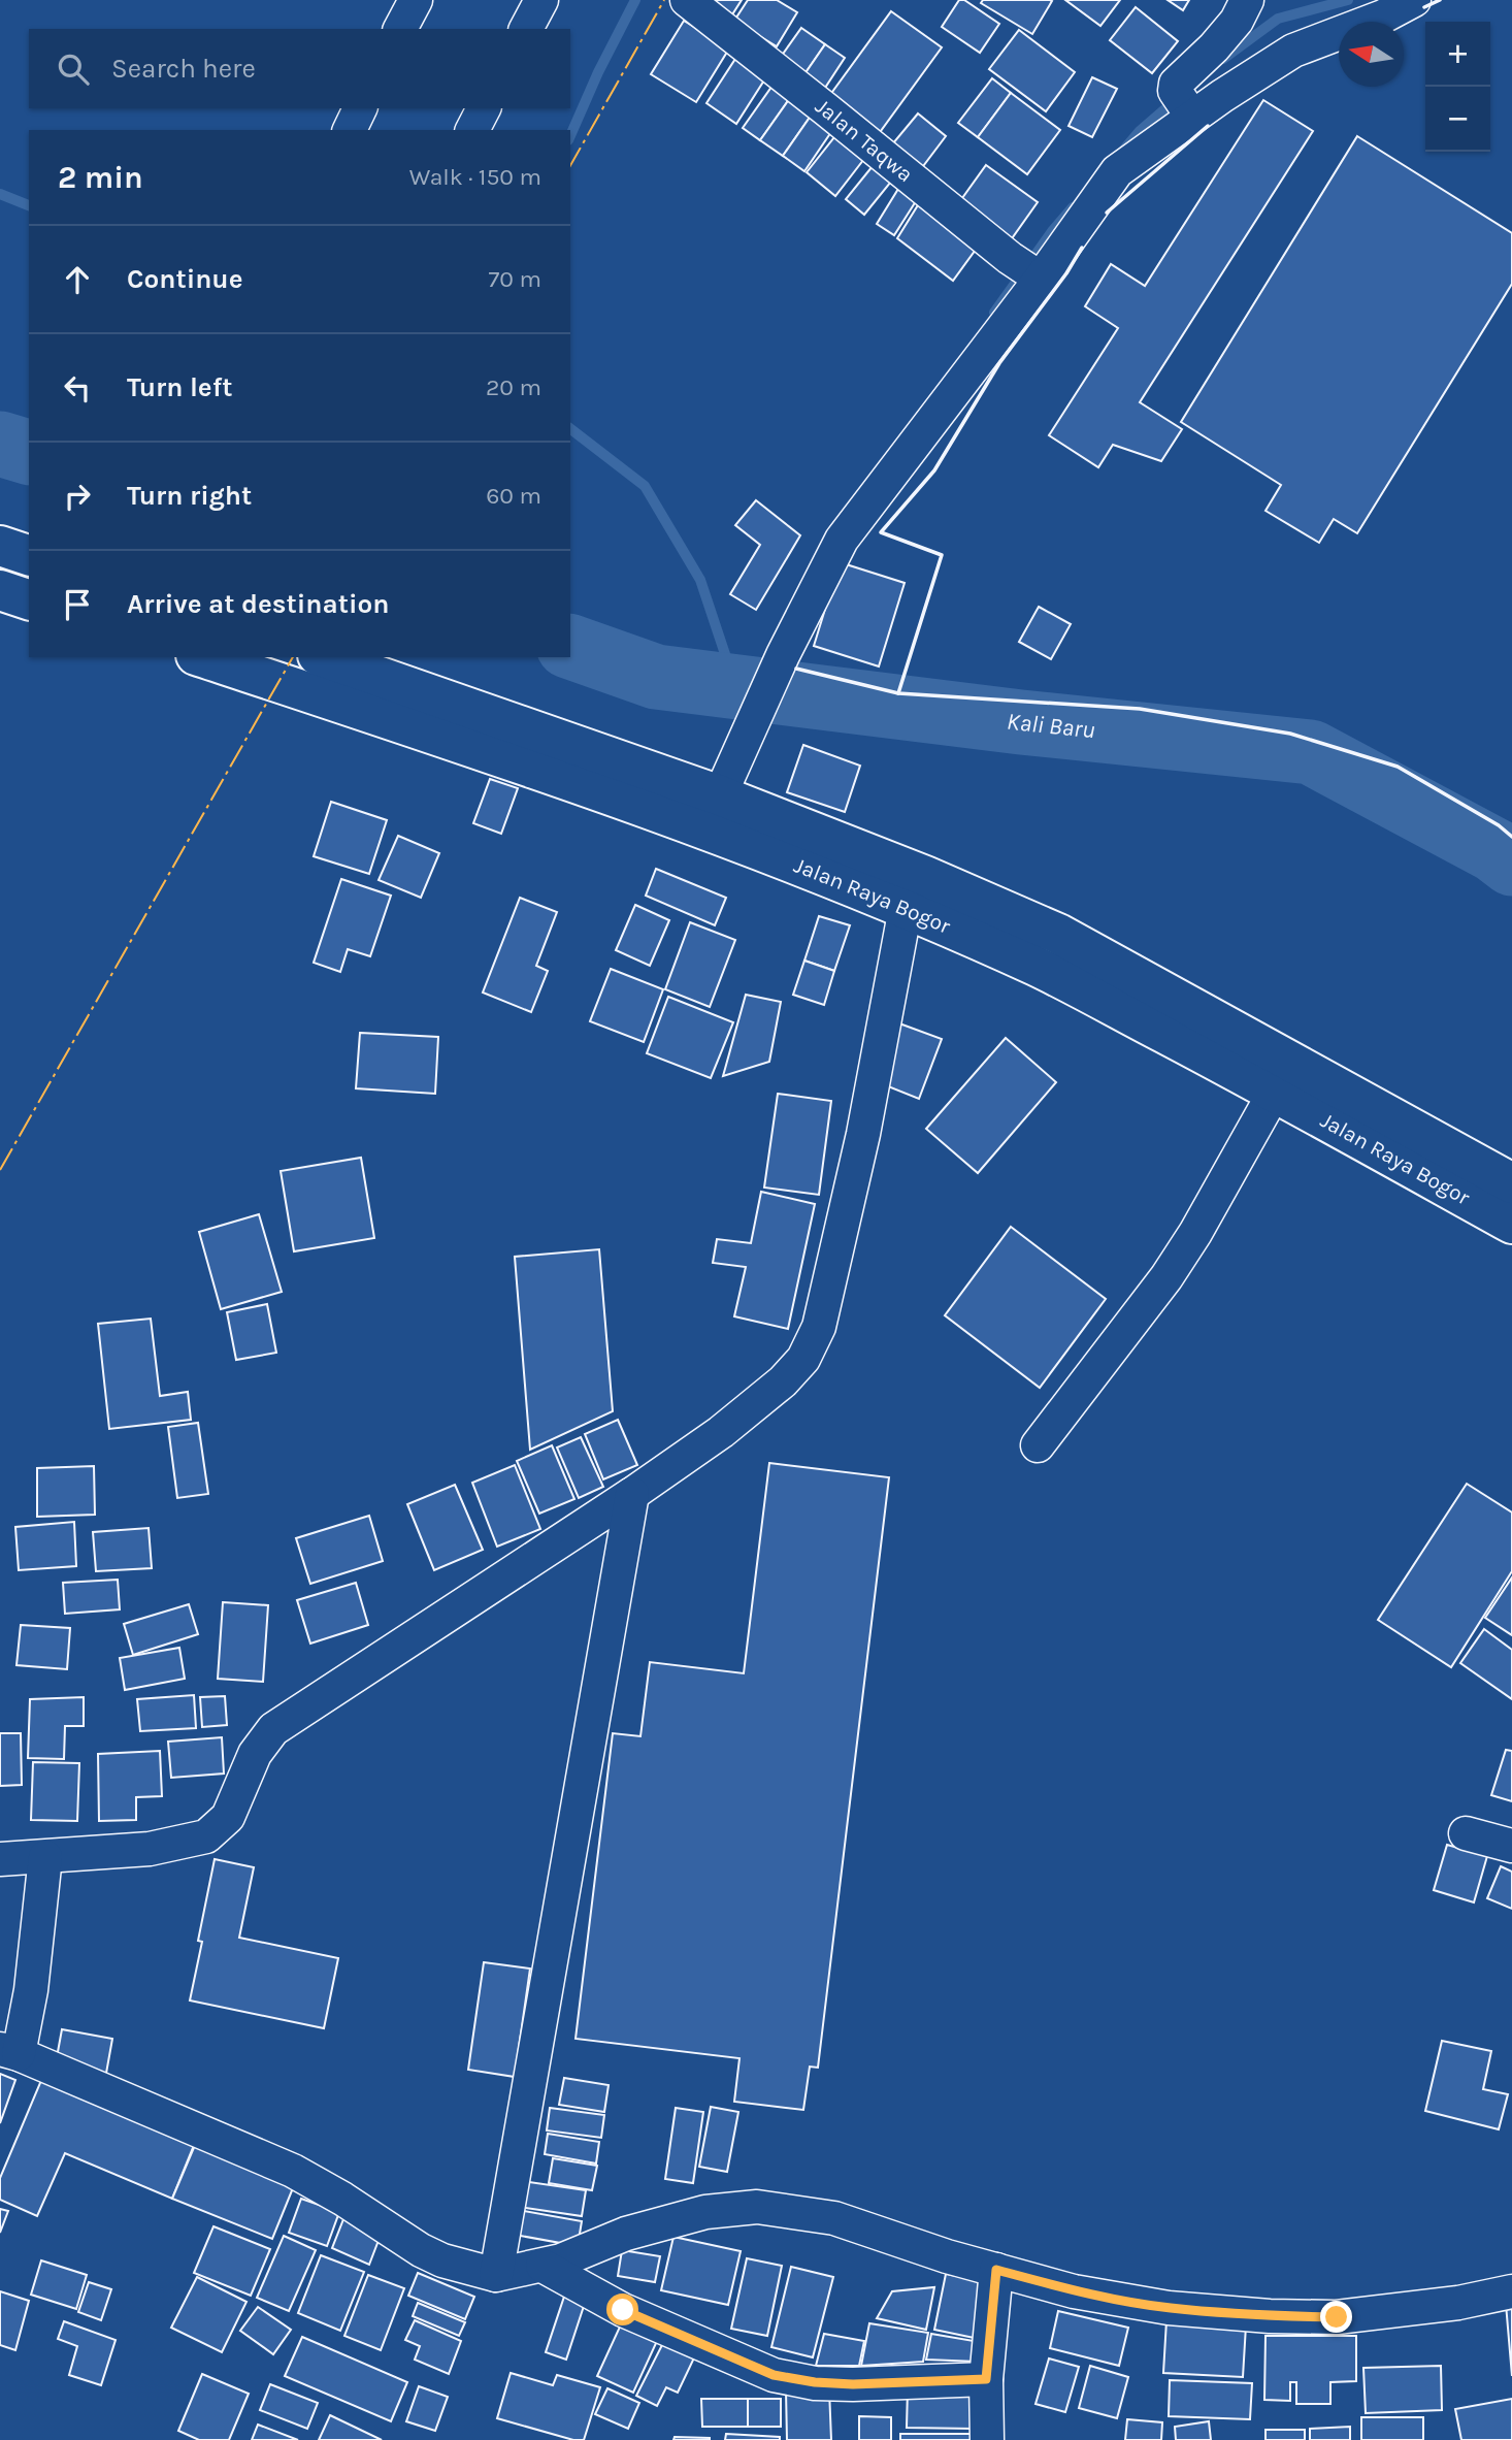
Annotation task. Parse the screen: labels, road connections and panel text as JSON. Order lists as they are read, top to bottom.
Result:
{
  "streets": {
    "highway": ["Jalan Raya Bogor"],
    "street": ["Jalan Taqwa"]
  },
  "water": ["Kali Baru"],
  "north": "left",
  "page": {
    "map_buttons": ["+", "−"],
    "search": "Search here",
    "heading": ["2 min", "Walk · 150 m"],
    "list": [
      ["Continue", "70 m"],
      ["Turn left", "20 m"],
      ["Turn right", "60 m"],
      "Arrive at destination"
    ]
  }
}
